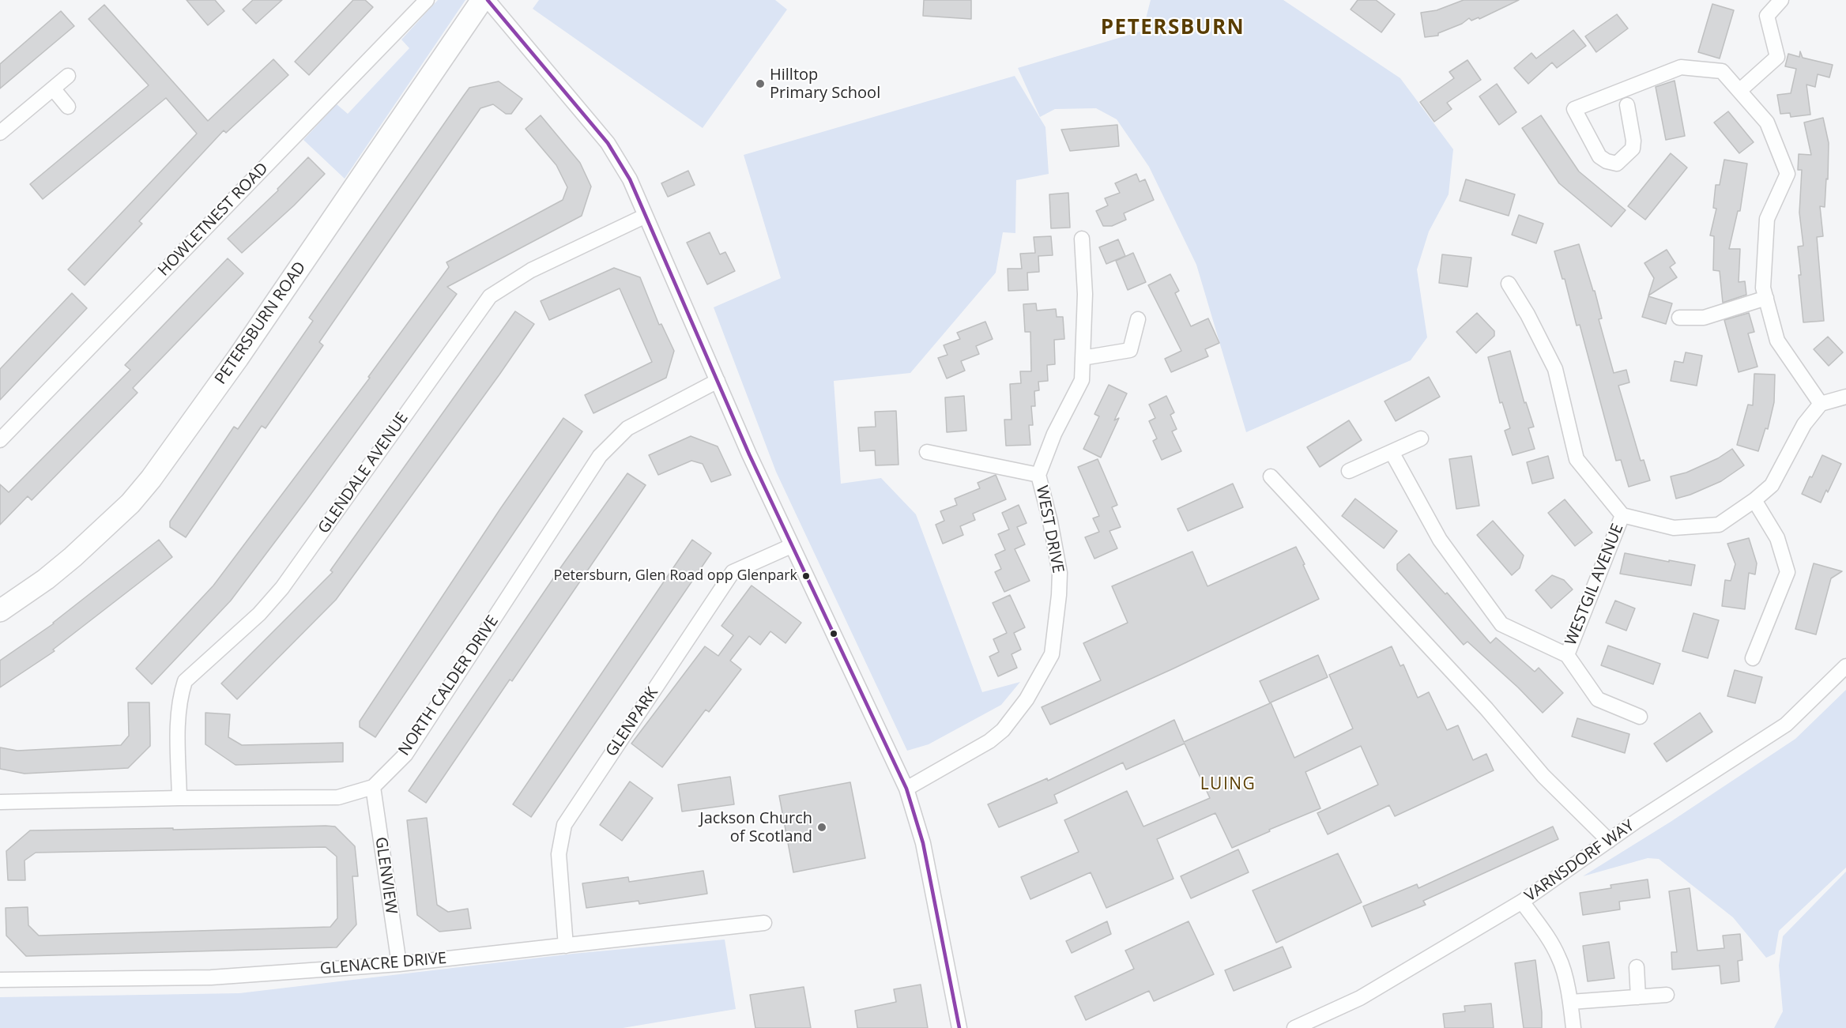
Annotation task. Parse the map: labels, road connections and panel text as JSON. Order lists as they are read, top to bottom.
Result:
{
  "streets": {
    "main road": ["PETERSBURN ROAD"],
    "street": [
      "HOWLETNEST ROAD",
      "GLENDALE AVENUE",
      "WEST DRIVE",
      "WESTGIL AVENUE",
      "NORTH CALDER DRIVE",
      "GLENPARK",
      "VARNSDORF WAY",
      "GLENVIEW",
      "GLENACRE DRIVE"
    ]
  },
  "crossings": [
    ["GLENDALE AVENUE", "NORTH CALDER DRIVE"],
    ["NORTH CALDER DRIVE", "GLENVIEW"],
    ["GLENPARK", "GLENACRE DRIVE"],
    ["GLENVIEW", "GLENACRE DRIVE"]
  ],
  "districts": ["PETERSBURN", "LUING"],
  "places": ["Hilltop Primary School", "Petersburn, Glen Road opp Glenpark", "Jackson Church of Scotland"]
}
